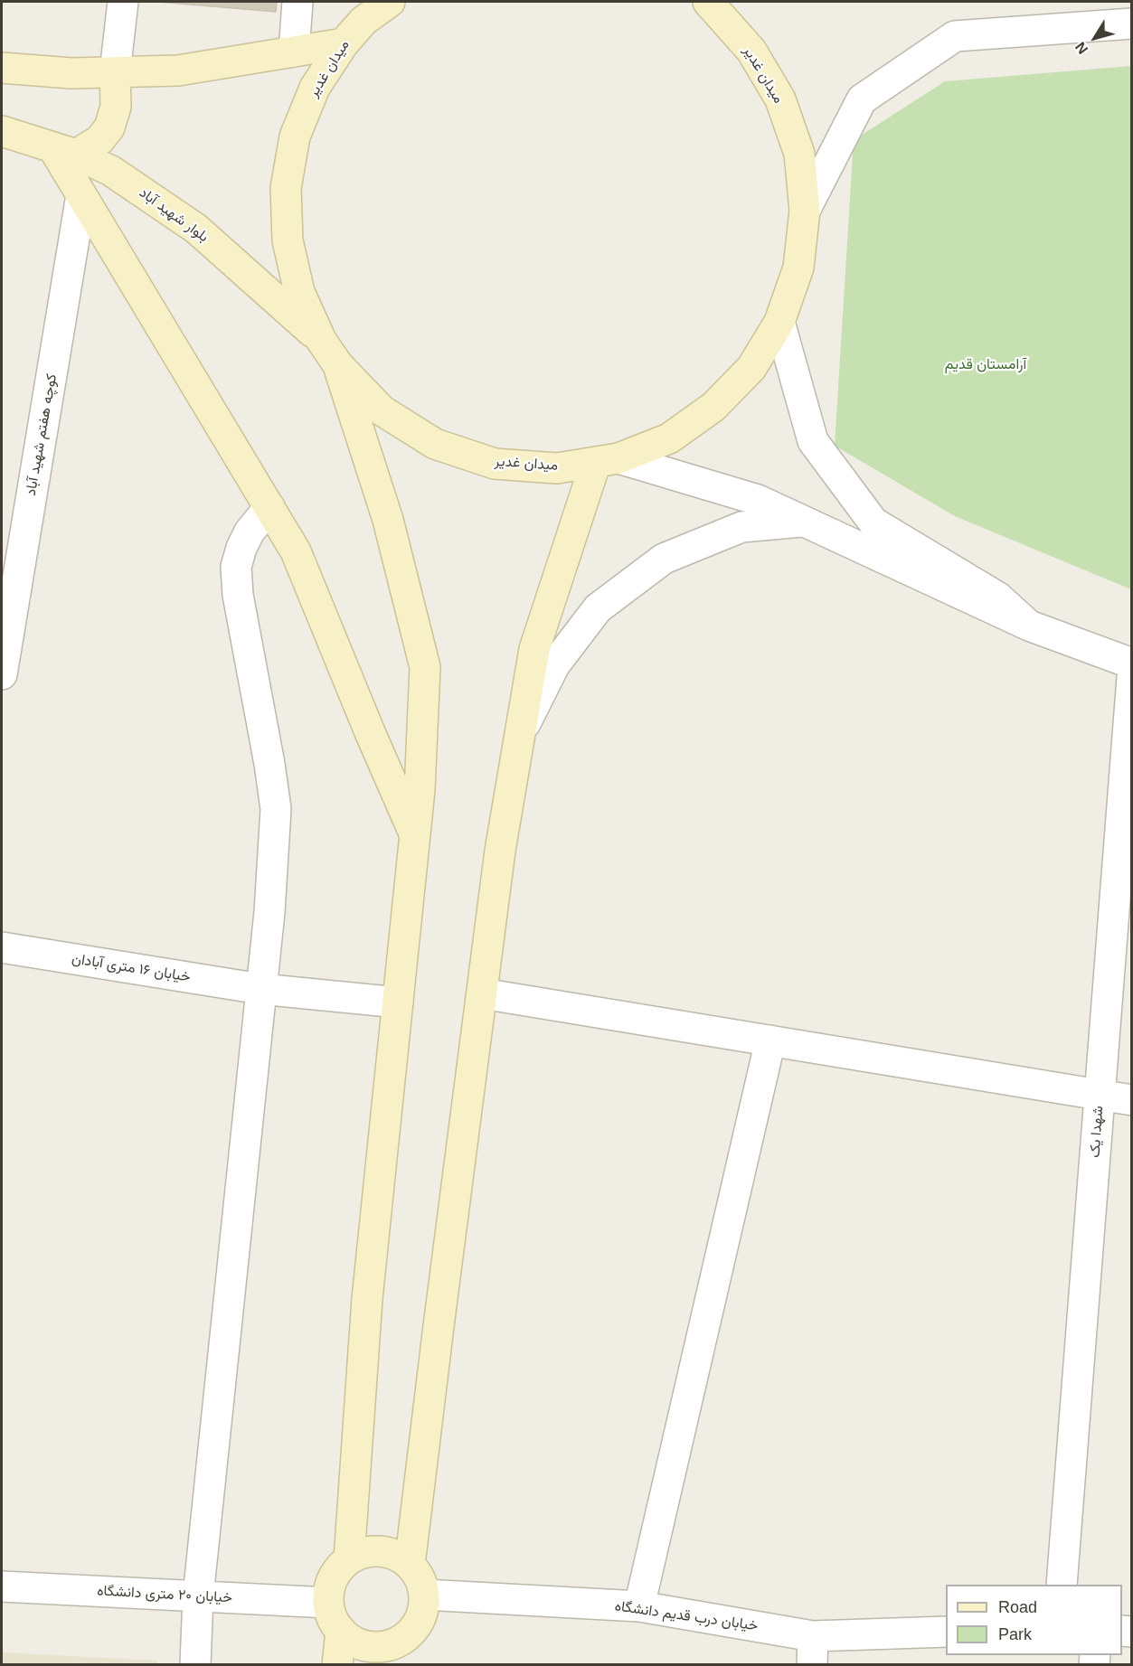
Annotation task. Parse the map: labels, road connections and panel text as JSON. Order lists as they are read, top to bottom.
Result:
{
  "streets": {
    "main road": ["میدان غدیر", "بلوار شهید آباد"],
    "street": [
      "کوچه هفتم شهید آباد",
      "خیابان ۱۶ متری آبادان",
      "شهدا یک",
      "خیابان ۲۰ متری دانشگاه",
      "خیابان درب قدیم دانشگاه"
    ]
  },
  "crossings": [
    ["میدان غدیر", "بلوار شهید آباد"],
    ["خیابان ۲۰ متری دانشگاه", "خیابان درب قدیم دانشگاه"]
  ],
  "parks": ["آرامستان قدیم"],
  "legend": ["Road", "Park"],
  "north": "bottom left"
}
